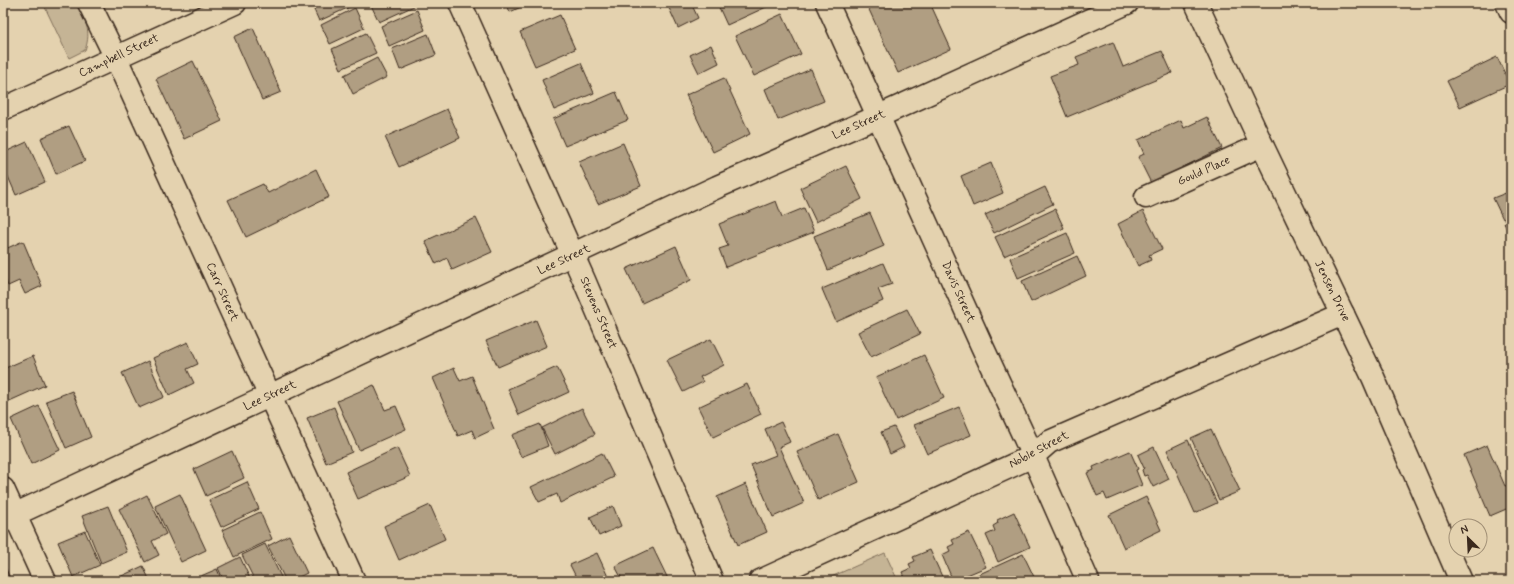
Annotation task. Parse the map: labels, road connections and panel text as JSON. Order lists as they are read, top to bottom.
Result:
{
  "streets": {
    "street": [
      "Campbell Street",
      "Lee Street",
      "Gould Place",
      "Jensen Drive",
      "Carr Street",
      "Davis Street",
      "Stevens Street",
      "Noble Street"
    ]
  },
  "crossings": [
    ["Campbell Street", "Carr Street"],
    ["Lee Street", "Carr Street"],
    ["Lee Street", "Davis Street"],
    ["Lee Street", "Stevens Street"],
    ["Gould Place", "Jensen Drive"],
    ["Jensen Drive", "Noble Street"],
    ["Davis Street", "Noble Street"]
  ],
  "north": "top left"
}
